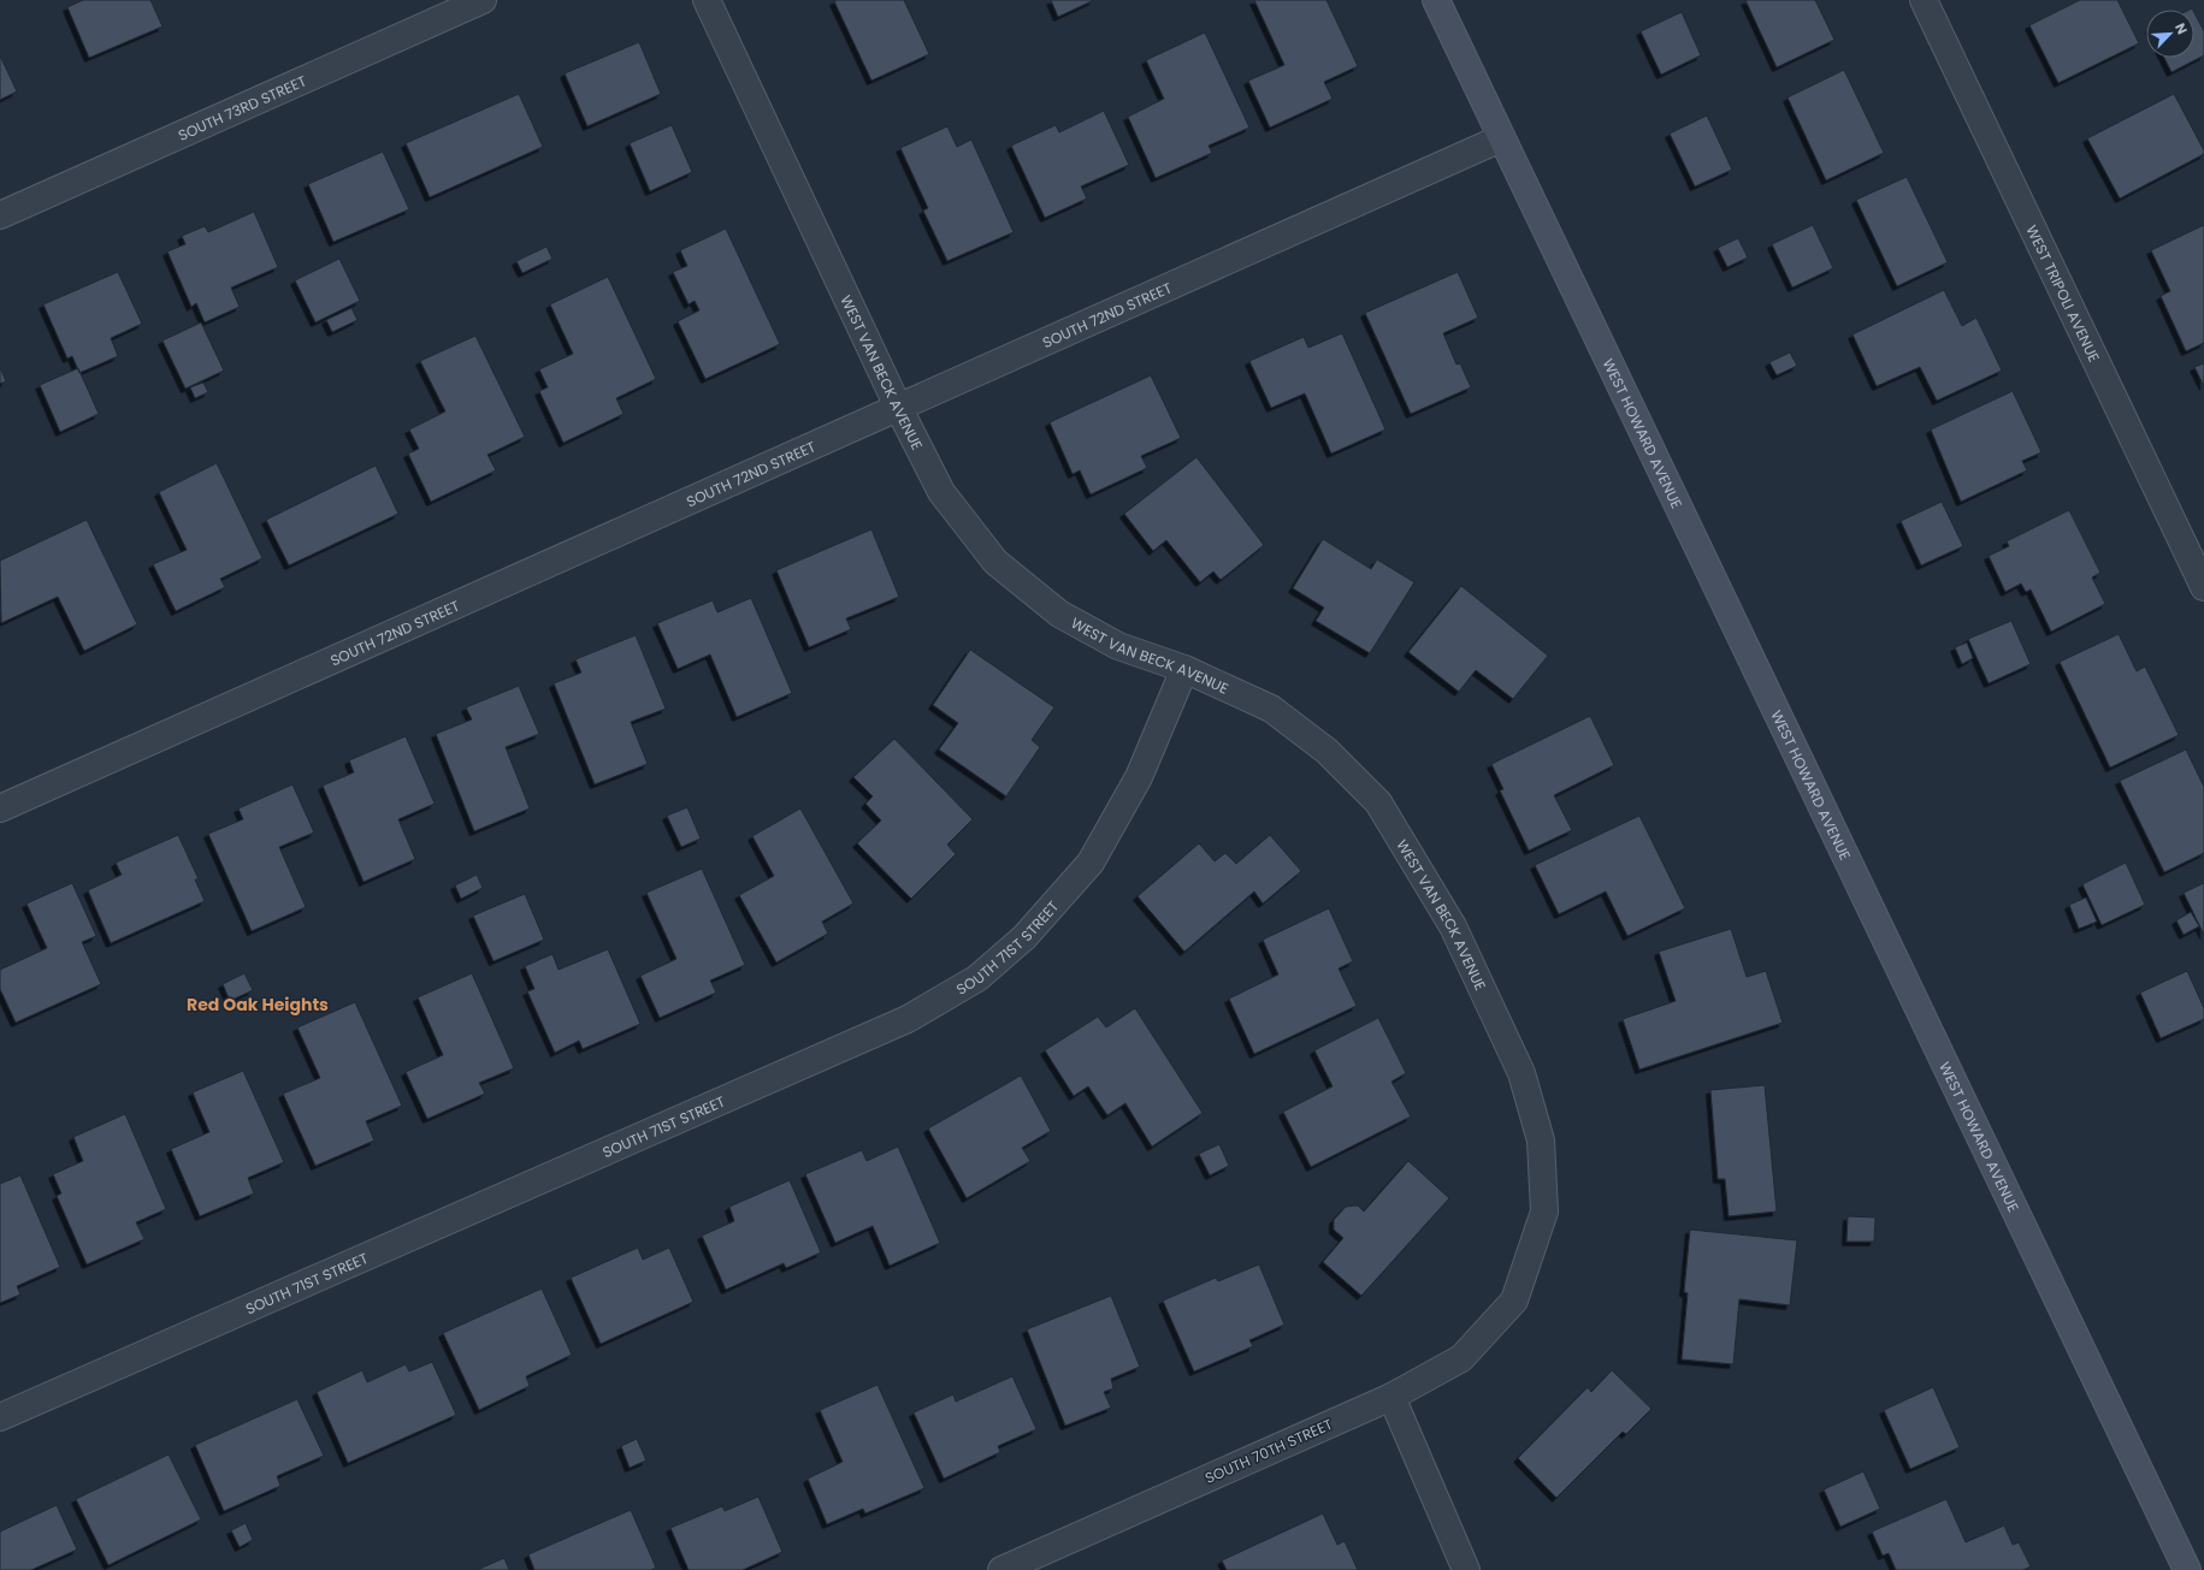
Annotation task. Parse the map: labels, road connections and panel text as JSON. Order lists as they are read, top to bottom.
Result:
{
  "streets": {
    "street": [
      "SOUTH 73RD STREET",
      "WEST TRIPOLI AVENUE",
      "SOUTH 72ND STREET",
      "WEST VAN BECK AVENUE",
      "WEST HOWARD AVENUE",
      "SOUTH 71ST STREET",
      "SOUTH 70TH STREET"
    ]
  },
  "crossings": [
    ["SOUTH 72ND STREET", "WEST VAN BECK AVENUE"],
    ["SOUTH 72ND STREET", "WEST HOWARD AVENUE"],
    ["WEST VAN BECK AVENUE", "SOUTH 71ST STREET"],
    ["WEST VAN BECK AVENUE", "SOUTH 70TH STREET"]
  ],
  "districts": ["Red Oak Heights"],
  "north": "top right"
}
